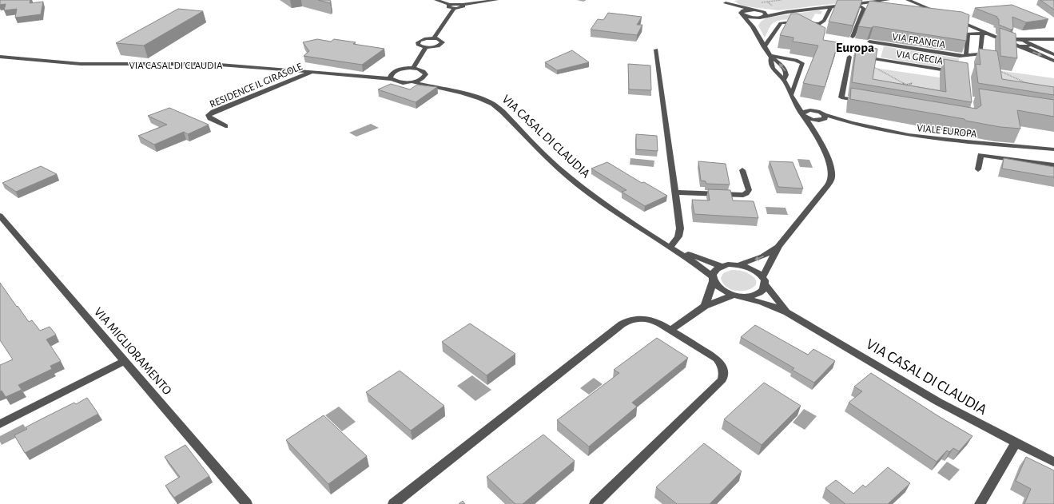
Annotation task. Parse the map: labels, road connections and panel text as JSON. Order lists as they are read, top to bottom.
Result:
{
  "streets": {
    "street": [
      "VIA FRANCIA",
      "VIA GRECIA",
      "VIA CASAL DI CLAUDIA",
      "RESIDENCE IL GIRASOLE",
      "VIALE EUROPA",
      "VIA MIGLIORAMENTO"
    ]
  },
  "crossings": [
    ["VIA CASAL DI CLAUDIA", "RESIDENCE IL GIRASOLE"]
  ],
  "districts": ["Europa"]
}
